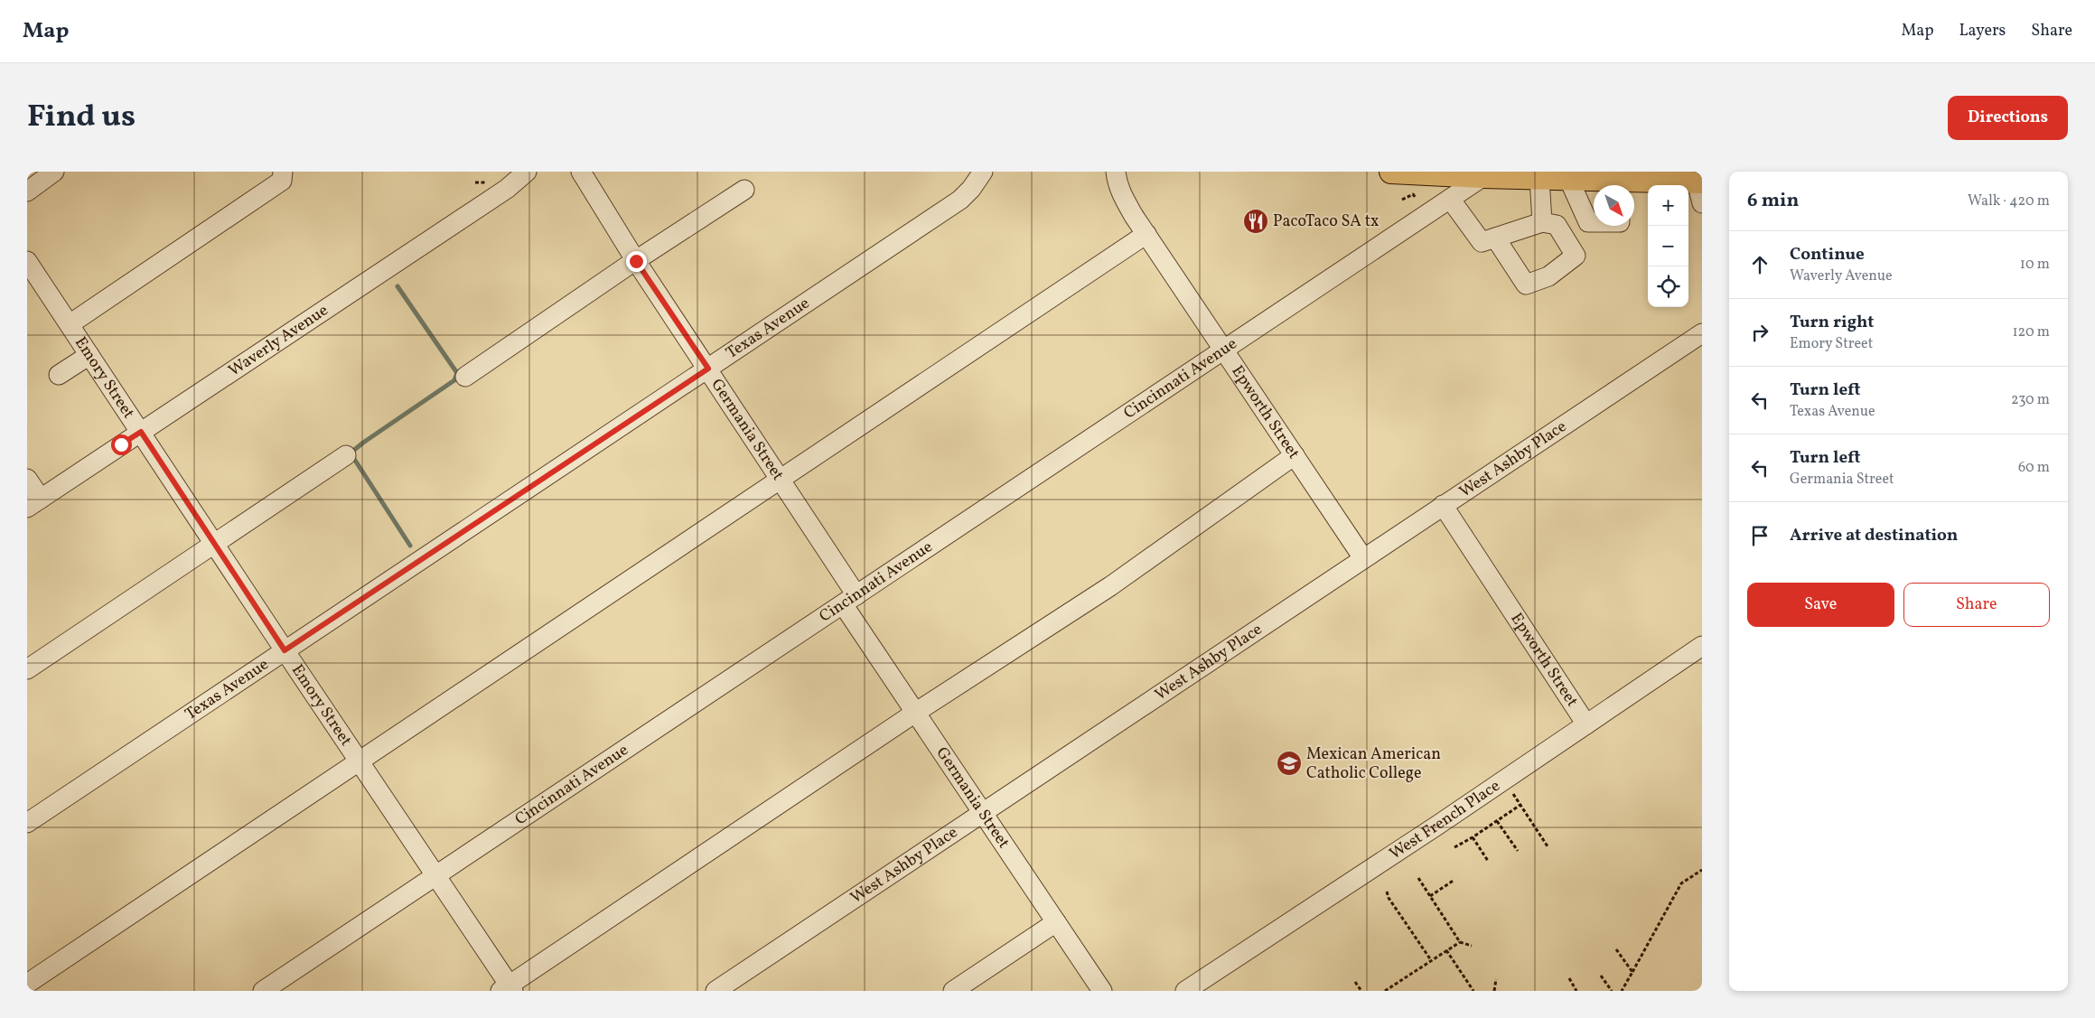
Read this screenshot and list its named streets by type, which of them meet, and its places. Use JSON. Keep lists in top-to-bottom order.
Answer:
{
  "streets": {
    "street": [
      "Texas Avenue",
      "Waverly Avenue",
      "Emory Street",
      "Cincinnati Avenue",
      "Epworth Street",
      "Germania Street",
      "West Ashby Place",
      "West French Place"
    ]
  },
  "crossings": [
    ["Texas Avenue", "Emory Street"],
    ["Texas Avenue", "Germania Street"],
    ["Waverly Avenue", "Emory Street"],
    ["Emory Street", "Cincinnati Avenue"],
    ["Cincinnati Avenue", "Epworth Street"],
    ["Cincinnati Avenue", "Germania Street"],
    ["Epworth Street", "West Ashby Place"],
    ["Epworth Street", "West French Place"],
    ["Germania Street", "West Ashby Place"]
  ],
  "places": {
    "restaurant": ["PacoTaco SA tx"],
    "school or university": ["Mexican American Catholic College"]
  },
  "north": "bottom right",
  "page": {
    "header": "Map",
    "nav": ["Map", "Layers", "Share"],
    "title": "Find us",
    "buttons": [
      "Directions",
      ["Save", "Share"]
    ],
    "heading": ["6 min", "Walk · 420 m"],
    "map_buttons": ["+", "−"],
    "list": [
      ["Continue", "Waverly Avenue", "10 m"],
      ["Turn right", "Emory Street", "120 m"],
      ["Turn left", "Texas Avenue", "230 m"],
      ["Turn left", "Germania Street", "60 m"],
      "Arrive at destination"
    ]
  }
}
